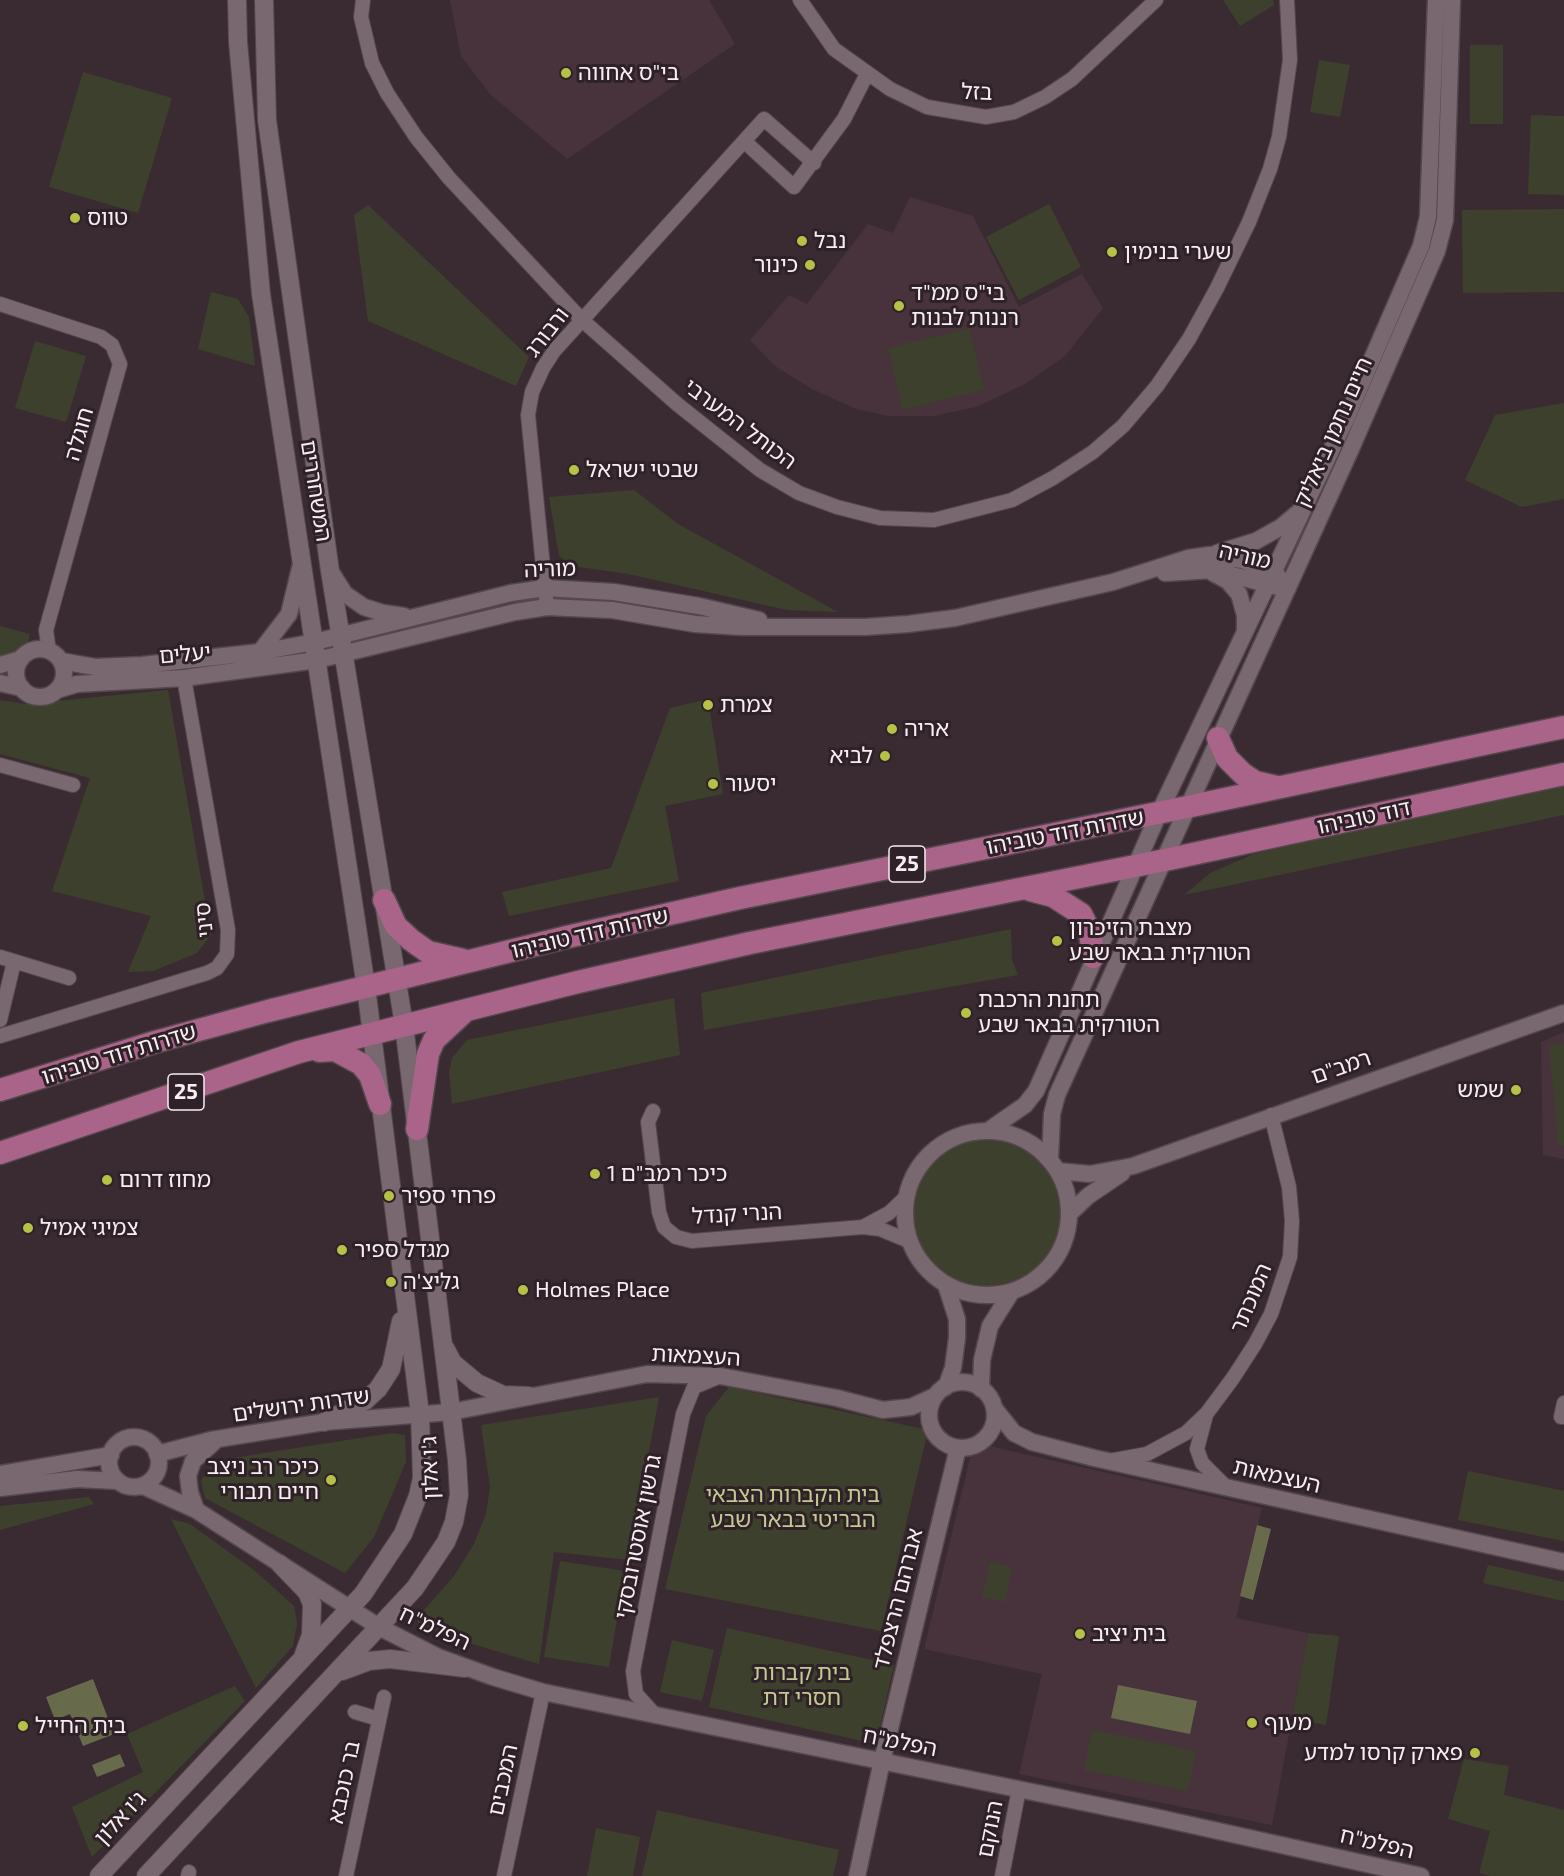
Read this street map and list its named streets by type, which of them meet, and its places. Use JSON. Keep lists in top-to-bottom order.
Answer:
{
  "streets": {
    "highway": ["דוד טוביהו", "שדרות דוד טוביהו", "25"],
    "main road": ["המשחררים", "ג'ו אלון"],
    "street": [
      "בזל",
      "ורבורג",
      "הכותל המערבי",
      "חיים נחמן ביאליק",
      "חוגלה",
      "מוריה",
      "יעלים",
      "סיני",
      "רמב\"ם",
      "הנרי קנדל",
      "המוכתר",
      "העצמאות",
      "שדרות ירושלים",
      "גרשון אוסטרובסקי",
      "אברהם הרצפלד",
      "הפלמ\"ח",
      "המכבים",
      "בר כוכבא",
      "הנוקם"
    ]
  },
  "crossings": [
    ["ורבורג", "הכותל המערבי"],
    ["ורבורג", "מוריה"],
    ["חיים נחמן ביאליק", "מוריה"],
    ["חיים נחמן ביאליק", "דוד טוביהו"],
    ["חיים נחמן ביאליק", "שדרות דוד טוביהו"],
    ["חיים נחמן ביאליק", "רמב\"ם"],
    ["חיים נחמן ביאליק", "הנרי קנדל"],
    ["חוגלה", "יעלים"],
    ["המשחררים", "מוריה"],
    ["המשחררים", "יעלים"],
    ["המשחררים", "שדרות דוד טוביהו"],
    ["המשחררים", "ג'ו אלון"],
    ["מוריה", "יעלים"],
    ["יעלים", "סיני"],
    ["דוד טוביהו", "שדרות דוד טוביהו"],
    ["שדרות דוד טוביהו", "ג'ו אלון"],
    ["רמב\"ם", "הנרי קנדל"],
    ["רמב\"ם", "המוכתר"],
    ["המוכתר", "העצמאות"],
    ["העצמאות", "שדרות ירושלים"],
    ["העצמאות", "ג'ו אלון"],
    ["העצמאות", "גרשון אוסטרובסקי"],
    ["העצמאות", "אברהם הרצפלד"],
    ["שדרות ירושלים", "ג'ו אלון"],
    ["ג'ו אלון", "הפלמ\"ח"],
    ["גרשון אוסטרובסקי", "הפלמ\"ח"],
    ["אברהם הרצפלד", "הפלמ\"ח"],
    ["הפלמ\"ח", "המכבים"],
    ["הפלמ\"ח", "הנוקם"]
  ],
  "parks": ["בית הקברות הצבאי הבריטי בבאר שבע", "בית קברות חסרי דת"],
  "places": [
    "בי\"ס אחווה",
    "טווס",
    "נבל",
    "שערי בנימין",
    "כינור",
    "בי\"ס ממ\"ד רננות לבנות",
    "שבטי ישראל",
    "צמרת",
    "אריה",
    "לביא",
    "יסעור",
    "מצבת הזיכרון הטורקית בבאר שבע",
    "תחנת הרכבת הטורקית בבאר שבע",
    "שמש",
    "כיכר רמב\"ם 1",
    "מחוז דרום",
    "פרחי ספיר",
    "צמיגי אמיל",
    "מגדל ספיר",
    "גליצ'ה",
    "Holmes Place",
    "כיכר רב ניצב חיים תבורי",
    "בית יציב",
    "מעוף",
    "בית החייל",
    "פארק קרסו למדע"
  ]
}
